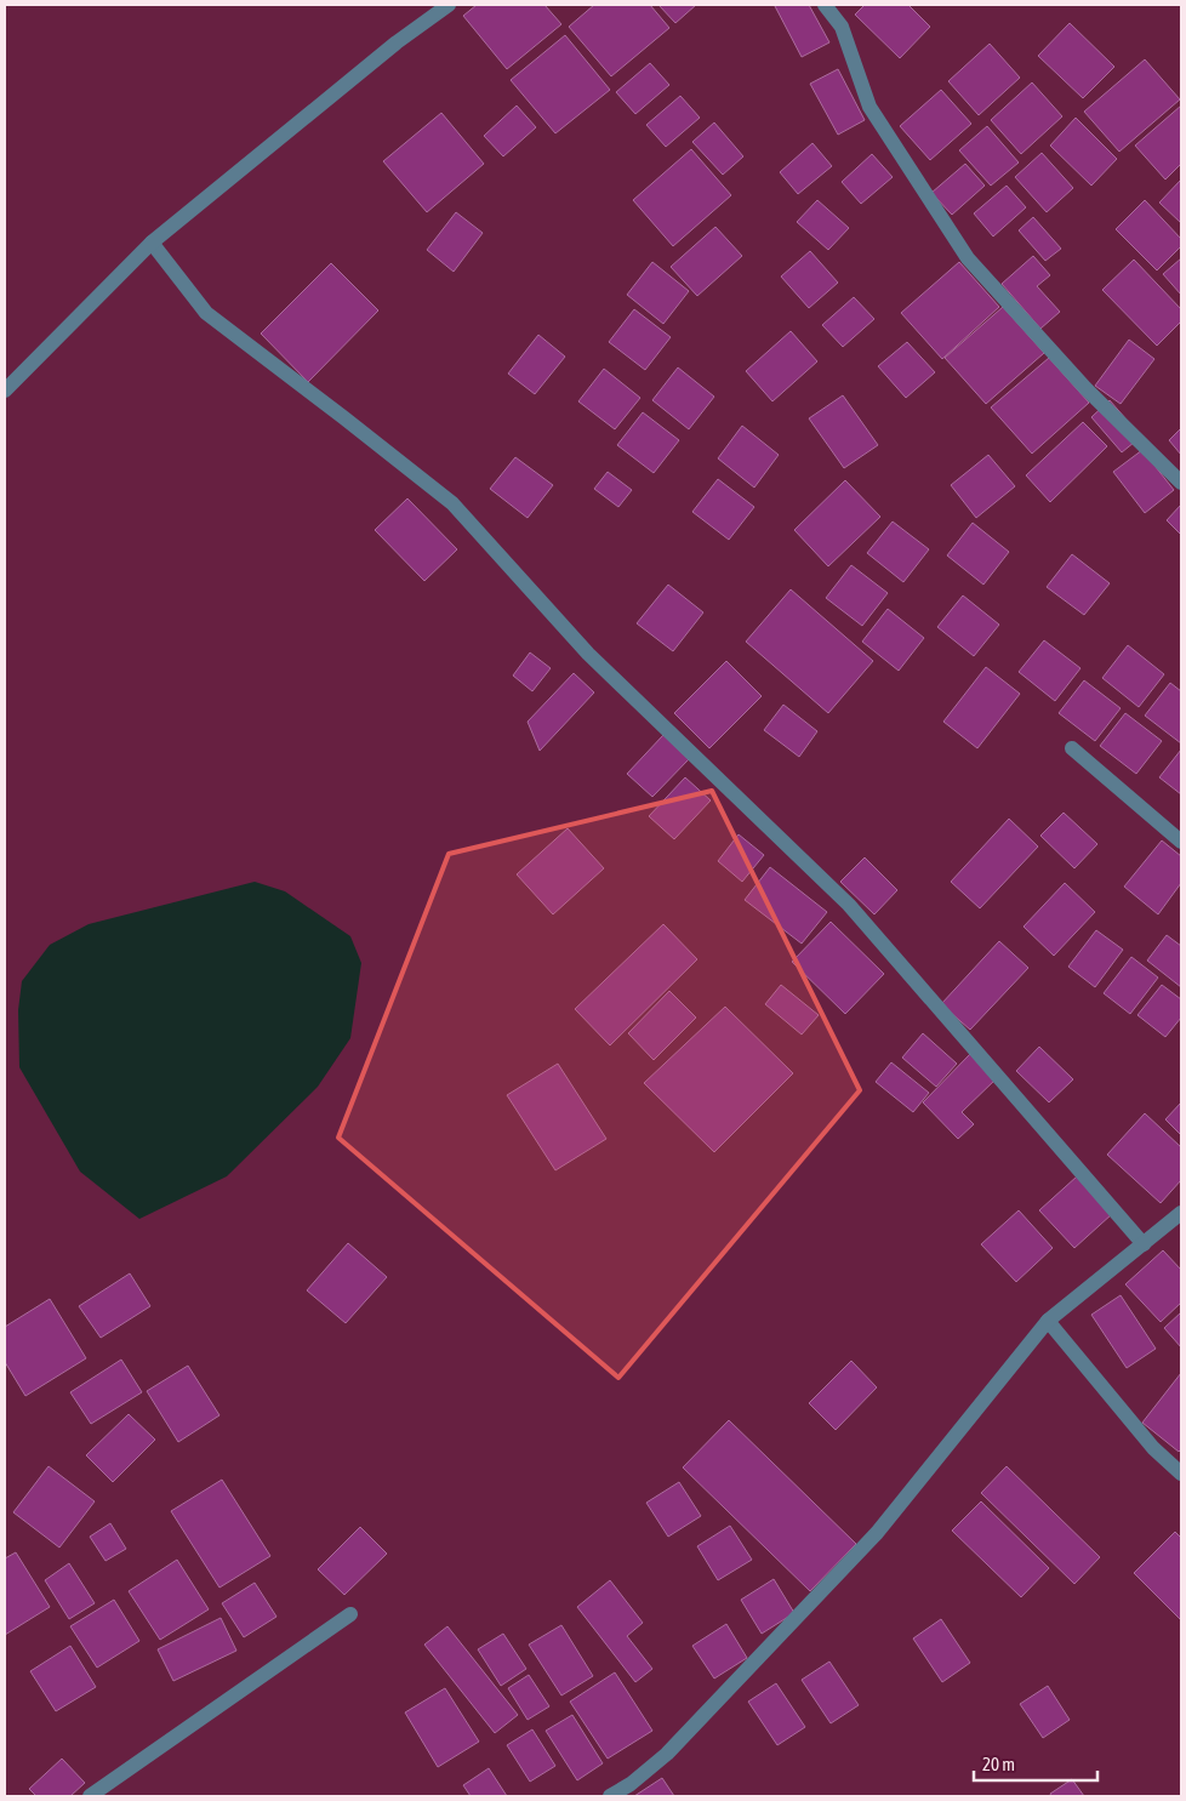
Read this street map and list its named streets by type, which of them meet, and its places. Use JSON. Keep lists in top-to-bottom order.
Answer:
{
  "scale_bar": "20 m"
}
